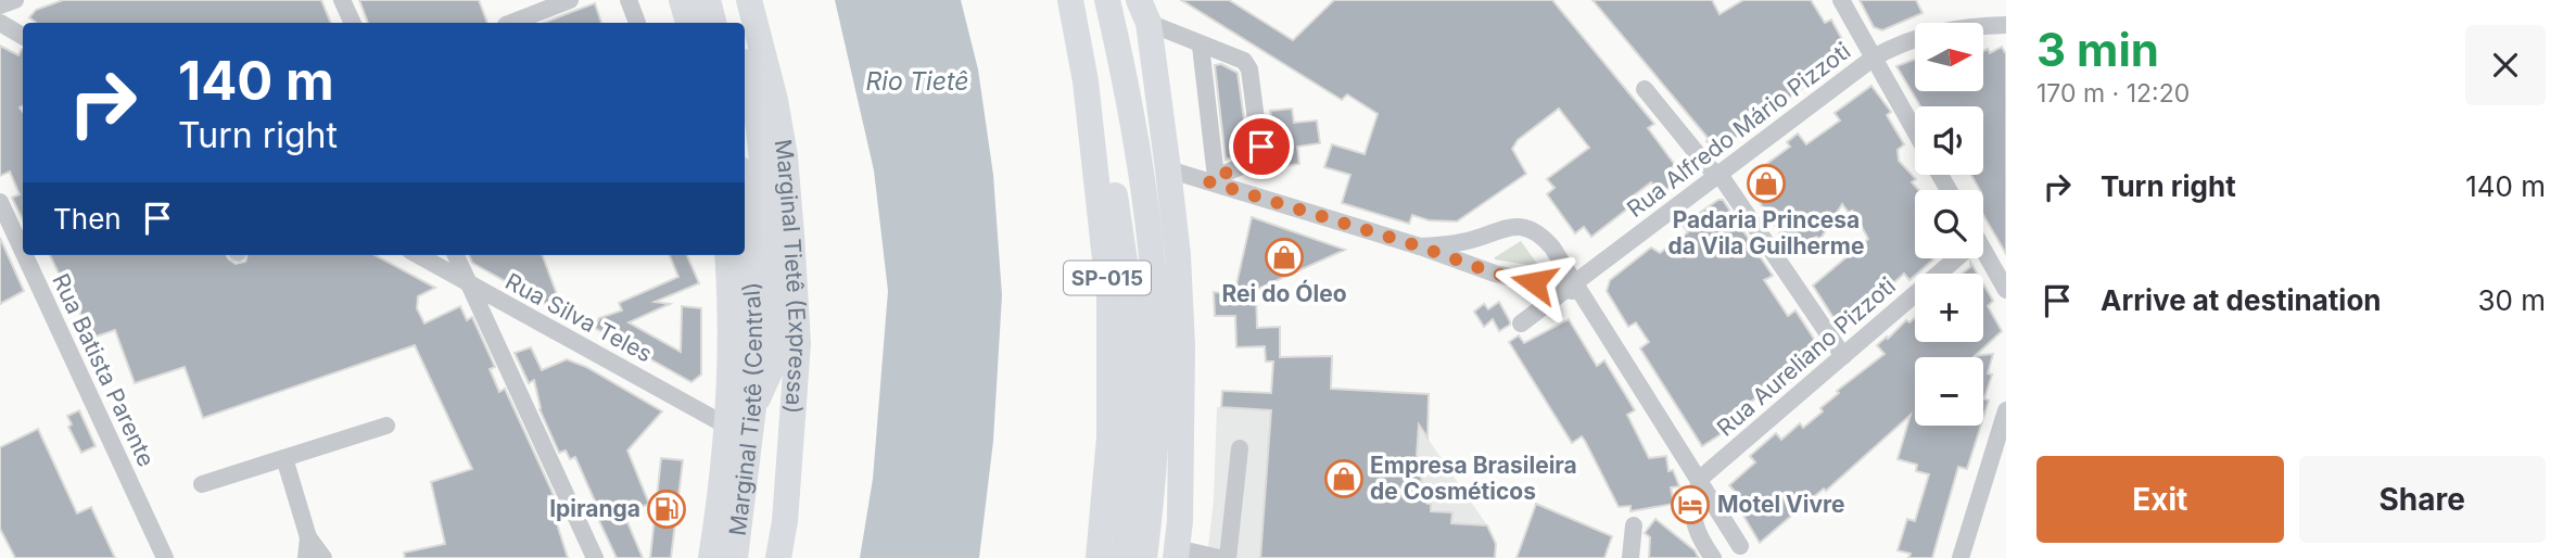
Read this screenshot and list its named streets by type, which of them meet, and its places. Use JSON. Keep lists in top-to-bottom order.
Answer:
{
  "streets": {
    "highway": ["Marginal Tietê (Expressa)", "SP-015", "Marginal Tietê (Central)"],
    "street": [
      "Rua Alfredo Mário Pizzoti",
      "Rua Silva Teles",
      "Rua Aureliano Pizzoti",
      "Rua Batista Parente"
    ]
  },
  "water": ["Rio Tietê"],
  "places": {
    "shop": ["Padaria Princesa da Vila Guilherme", "Rei do Óleo", "Empresa Brasileira de Cosméticos"],
    "hotel": ["Motel Vivre"],
    "fuel station": ["Ipiranga"]
  },
  "north": "right",
  "page": {
    "heading": ["3 min", "170 m · 12:20"],
    "map_buttons": ["+", "−"],
    "turn": ["140 m", "Turn right"],
    "list": [
      {
        "name": "Turn right",
        "value": "140 m"
      },
      {
        "name": "Arrive at destination",
        "value": "30 m"
      }
    ],
    "then": "Then",
    "buttons": ["Exit", "Share"]
  }
}
